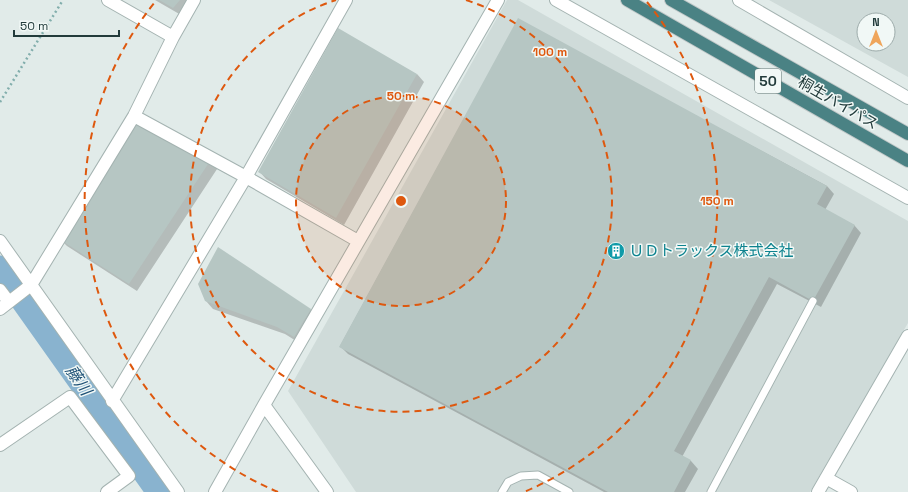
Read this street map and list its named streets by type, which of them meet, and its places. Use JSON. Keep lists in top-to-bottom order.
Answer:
{
  "streets": {
    "highway": ["50", "桐生バイパス"]
  },
  "water": ["藤川"],
  "places": {
    "building": ["ＵＤトラックス株式会社"]
  },
  "scale_bar": "50 m",
  "north": "top",
  "rings": ["100 m", "50 m", "150 m"]
}
